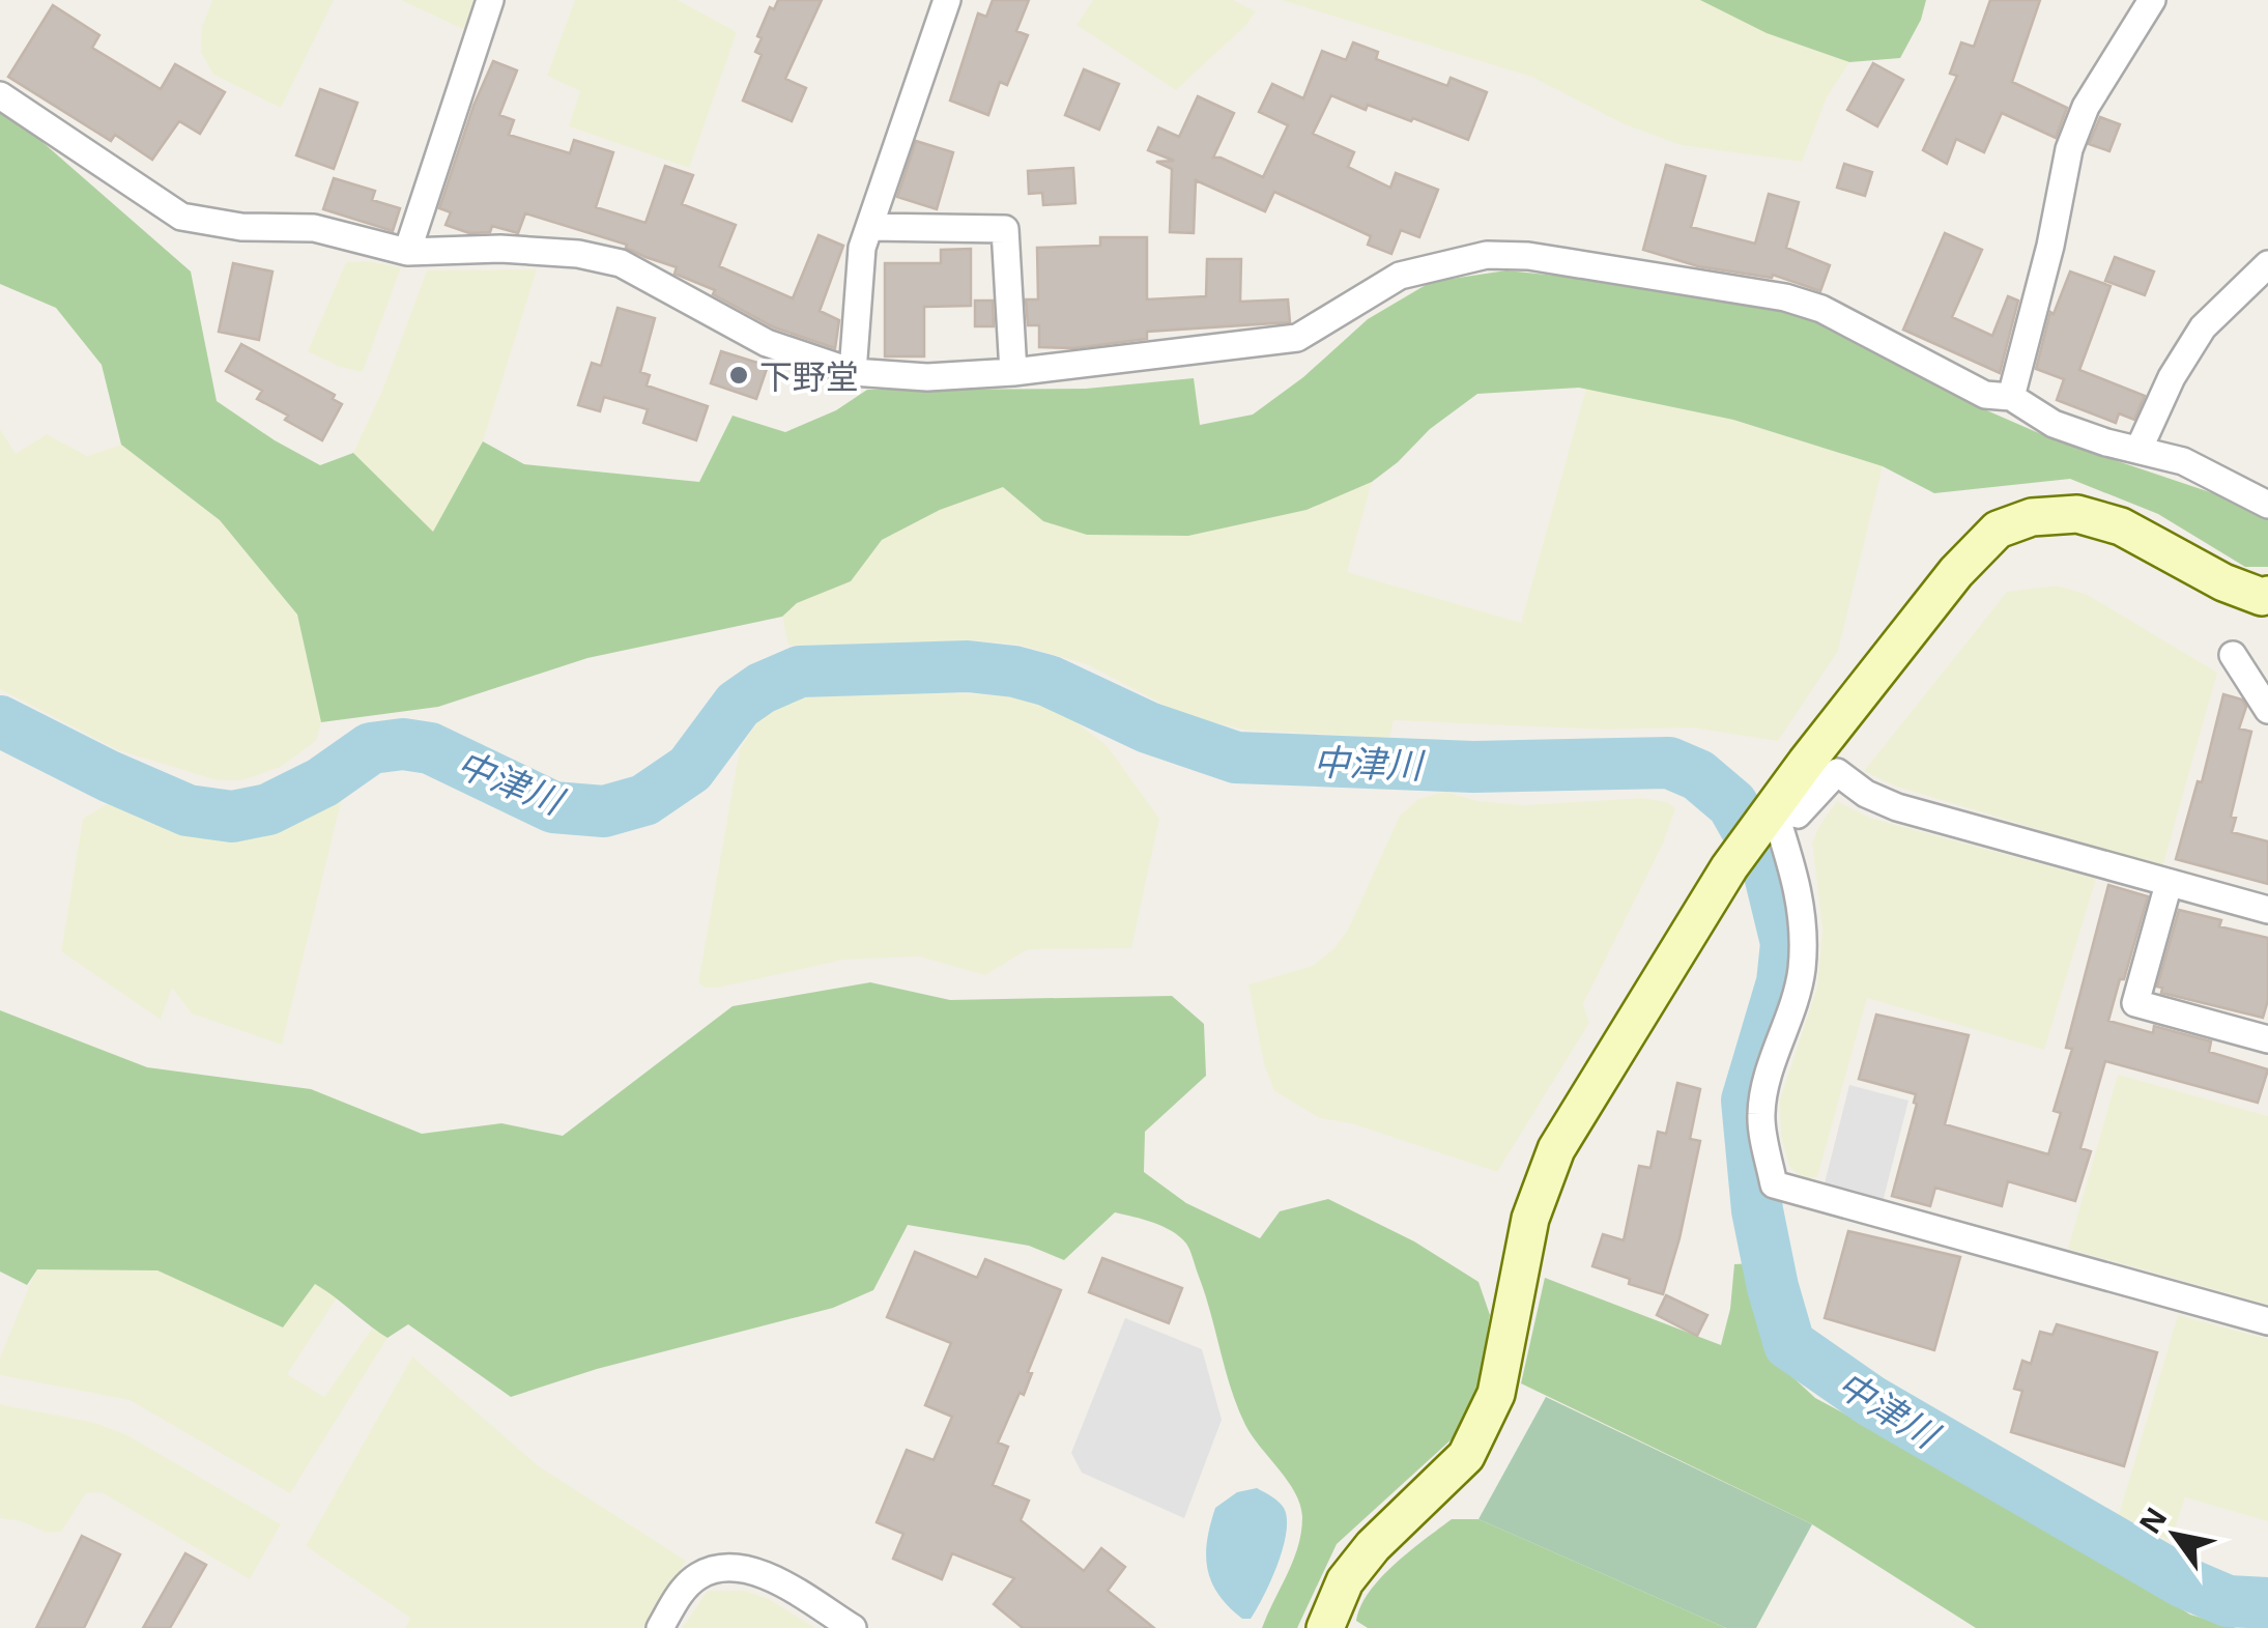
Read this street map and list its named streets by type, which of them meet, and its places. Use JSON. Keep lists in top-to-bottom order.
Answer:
{
  "water": ["中津川"],
  "places": ["下野堂"],
  "north": "top left"
}
